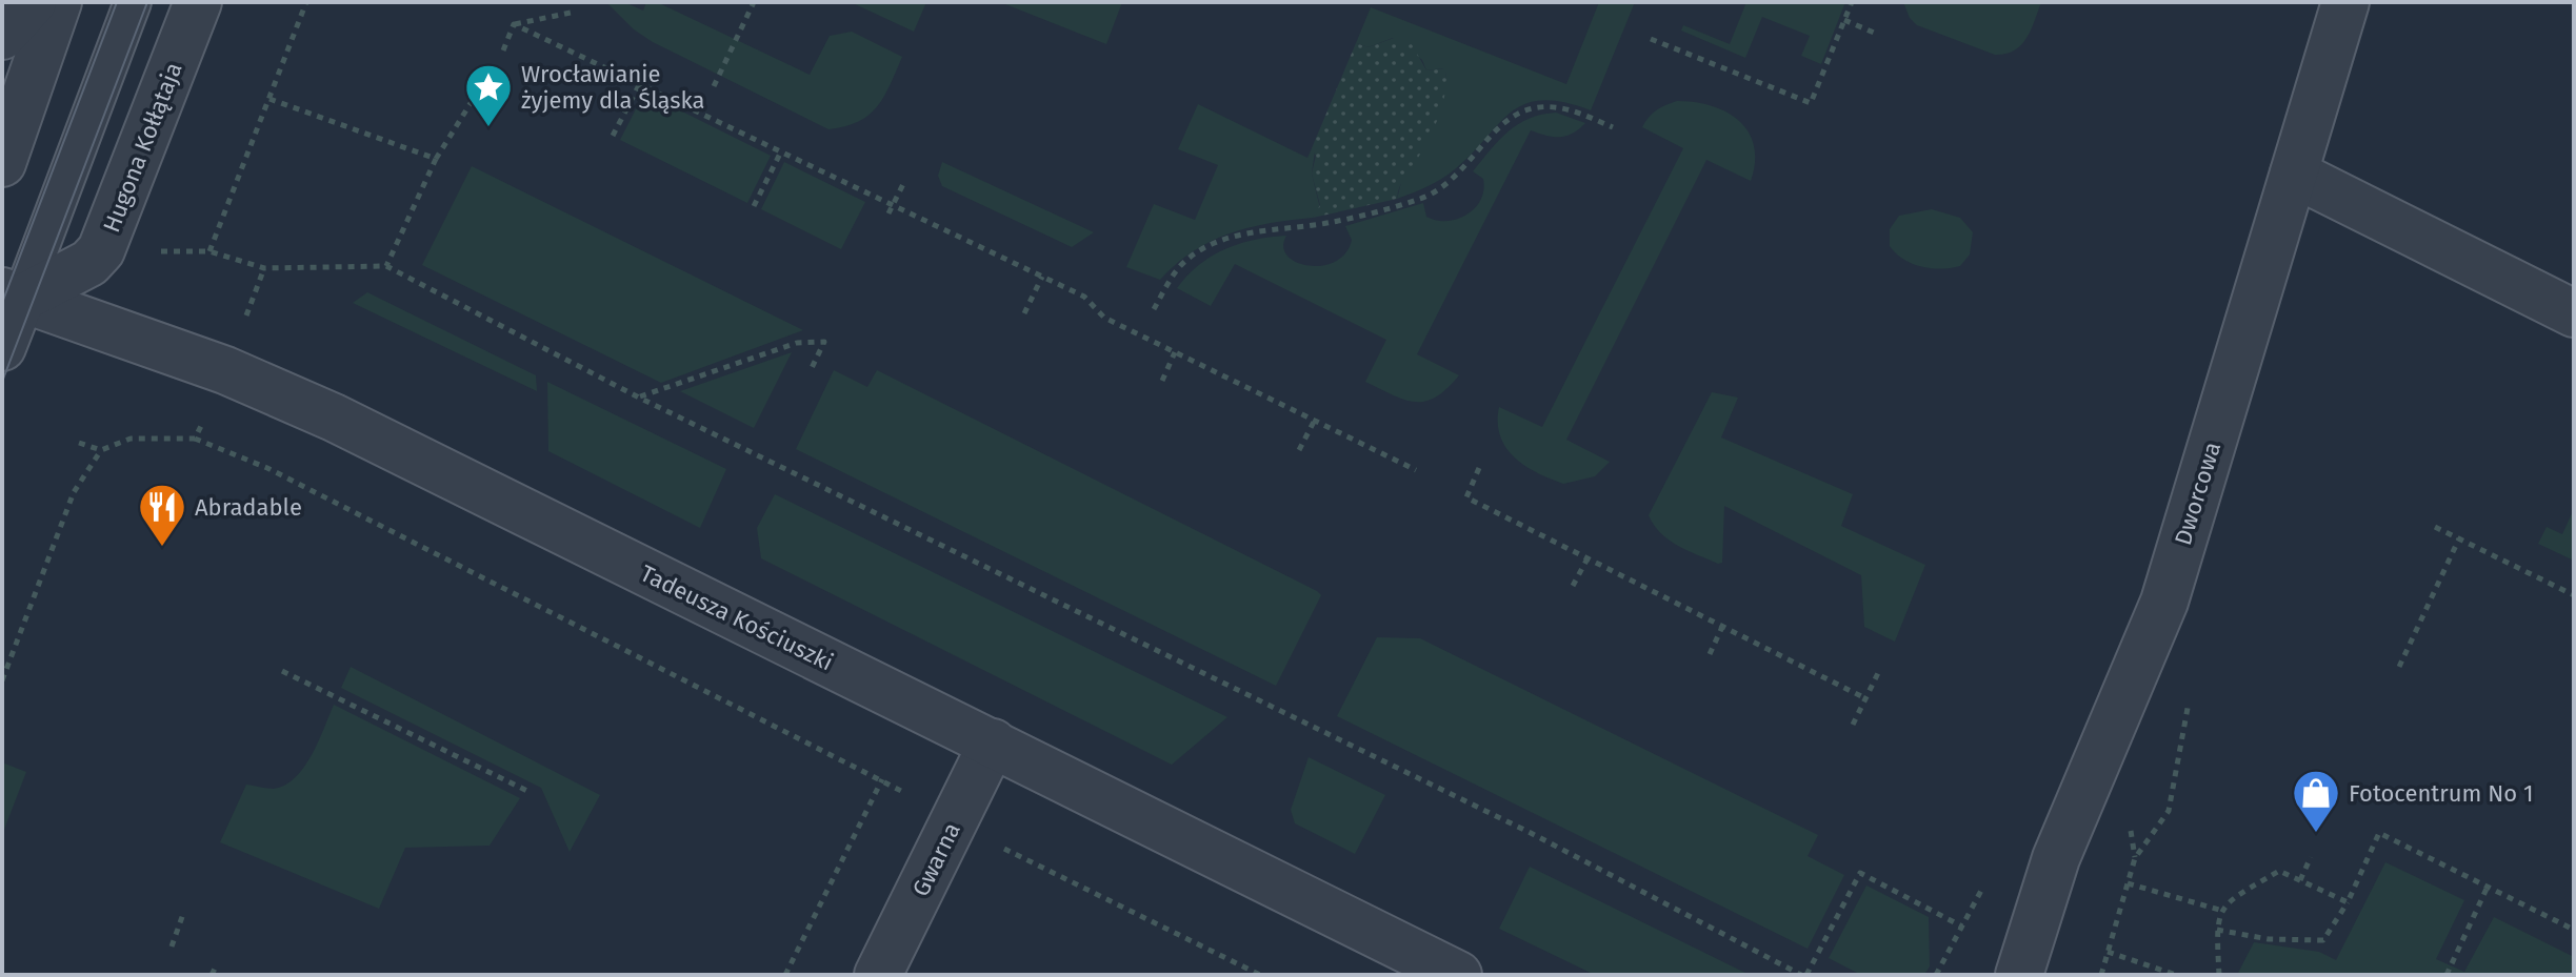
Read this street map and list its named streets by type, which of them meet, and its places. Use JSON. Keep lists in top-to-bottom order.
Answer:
{
  "streets": {
    "street": [
      "Hugona Kołłątaja",
      "Dworcowa",
      "Tadeusza Kościuszki",
      "Gwarna"
    ]
  },
  "crossings": [
    ["Hugona Kołłątaja", "Tadeusza Kościuszki"],
    ["Tadeusza Kościuszki", "Gwarna"]
  ],
  "places": {
    "place": ["Wrocławianie żyjemy dla Śląska"],
    "restaurant": ["Abradable"],
    "shop": ["Fotocentrum No 1"]
  }
}
